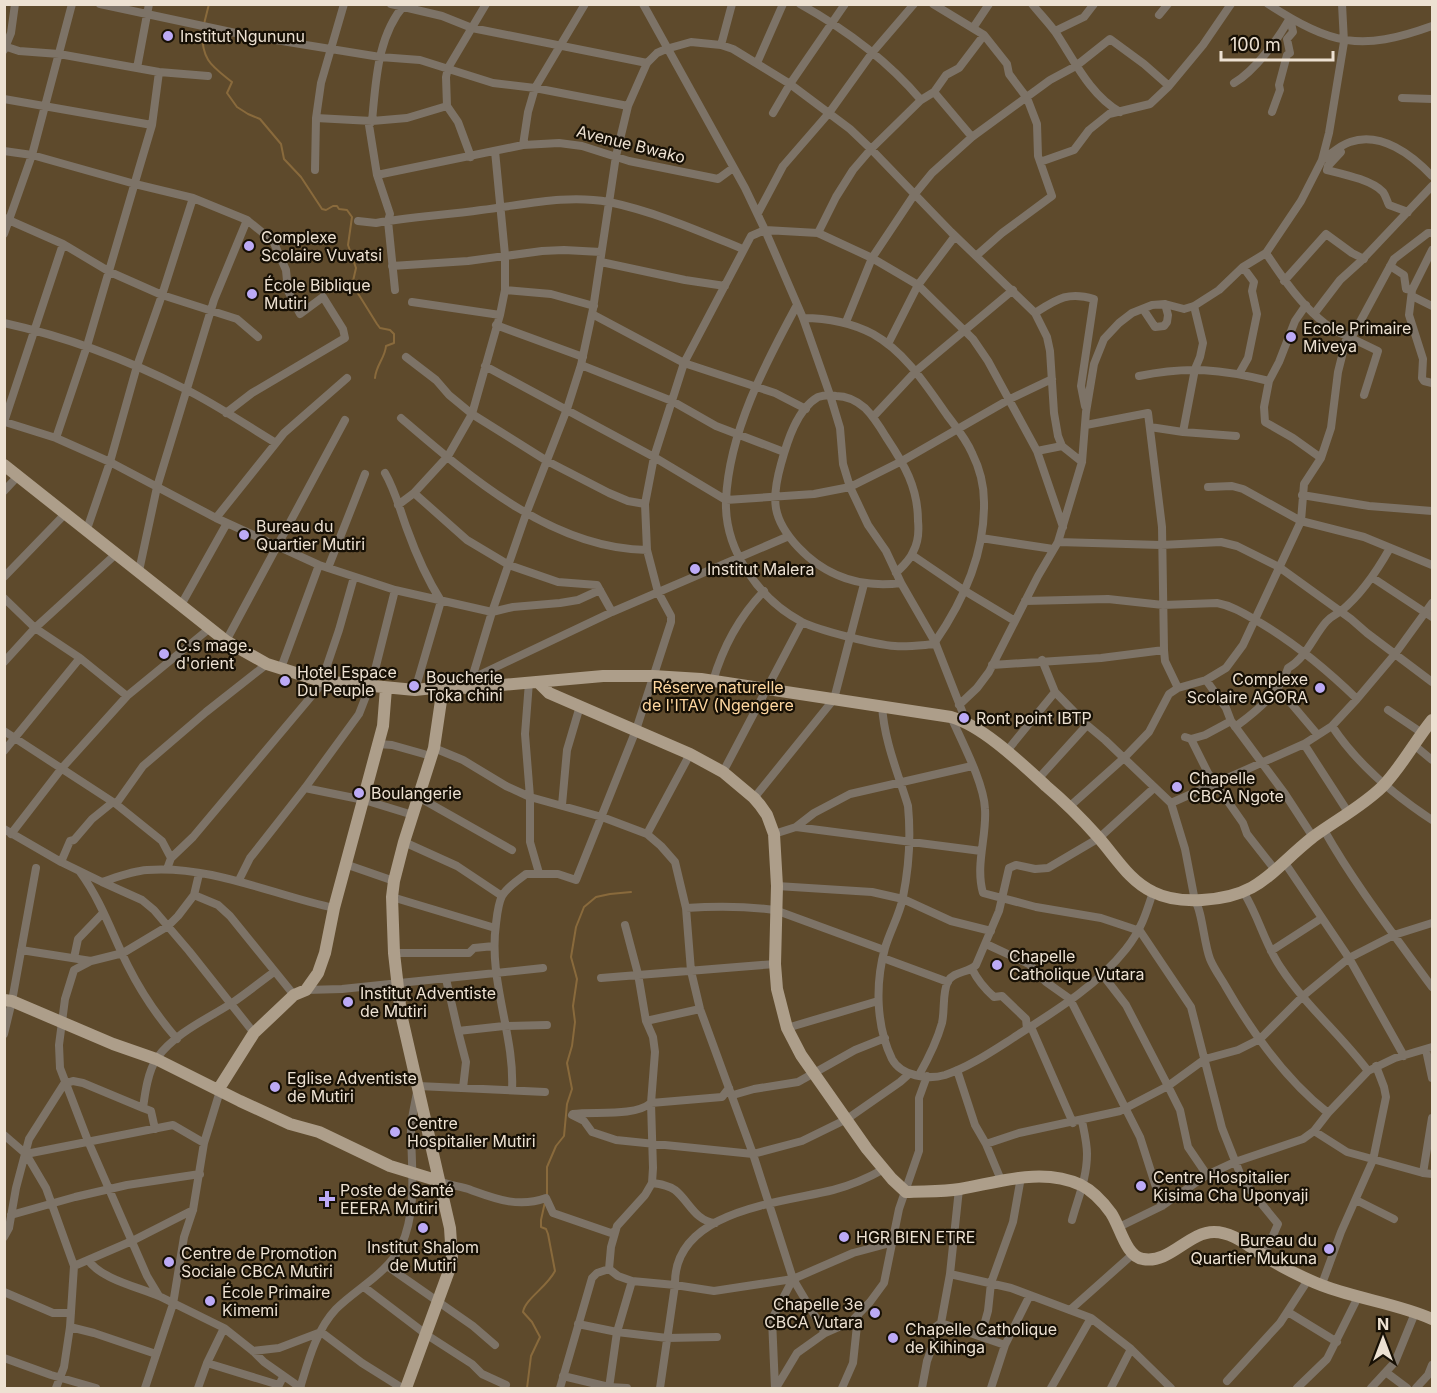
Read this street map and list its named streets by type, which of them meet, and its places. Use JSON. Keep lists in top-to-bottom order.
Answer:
{
  "streets": {
    "street": ["Avenue Bwako"]
  },
  "parks": ["Réserve naturelle de l'ITAV (Ngengere"],
  "places": {
    "other": [
      "Institut Ngununu",
      "Complexe Scolaire Vuvatsi",
      "École Biblique Mutiri",
      "Ecole Primaire Miveya",
      "Bureau du Quartier Mutiri",
      "Institut Malera",
      "C.s mage. d'orient",
      "Hotel Espace Du Peuple",
      "Boucherie Toka chini",
      "Complexe Scolaire AGORA",
      "Ront point IBTP",
      "Chapelle CBCA Ngote",
      "Boulangerie",
      "Chapelle Catholique Vutara",
      "Institut Adventiste de Mutiri",
      "Eglise Adventiste de Mutiri",
      "Centre Hospitalier Mutiri",
      "Centre Hospitalier Kisima Cha Uponyaji",
      "Institut Shalom de Mutiri",
      "HGR BIEN ETRE",
      "Bureau du Quartier Mukuna",
      "Centre de Promotion Sociale CBCA Mutiri",
      "École Primaire Kimemi",
      "Chapelle 3e CBCA Vutara",
      "Chapelle Catholique de Kihinga"
    ],
    "health": ["Poste de Santé EEERA Mutiri"]
  },
  "scale_bar": "100 m",
  "north": "top"
}
